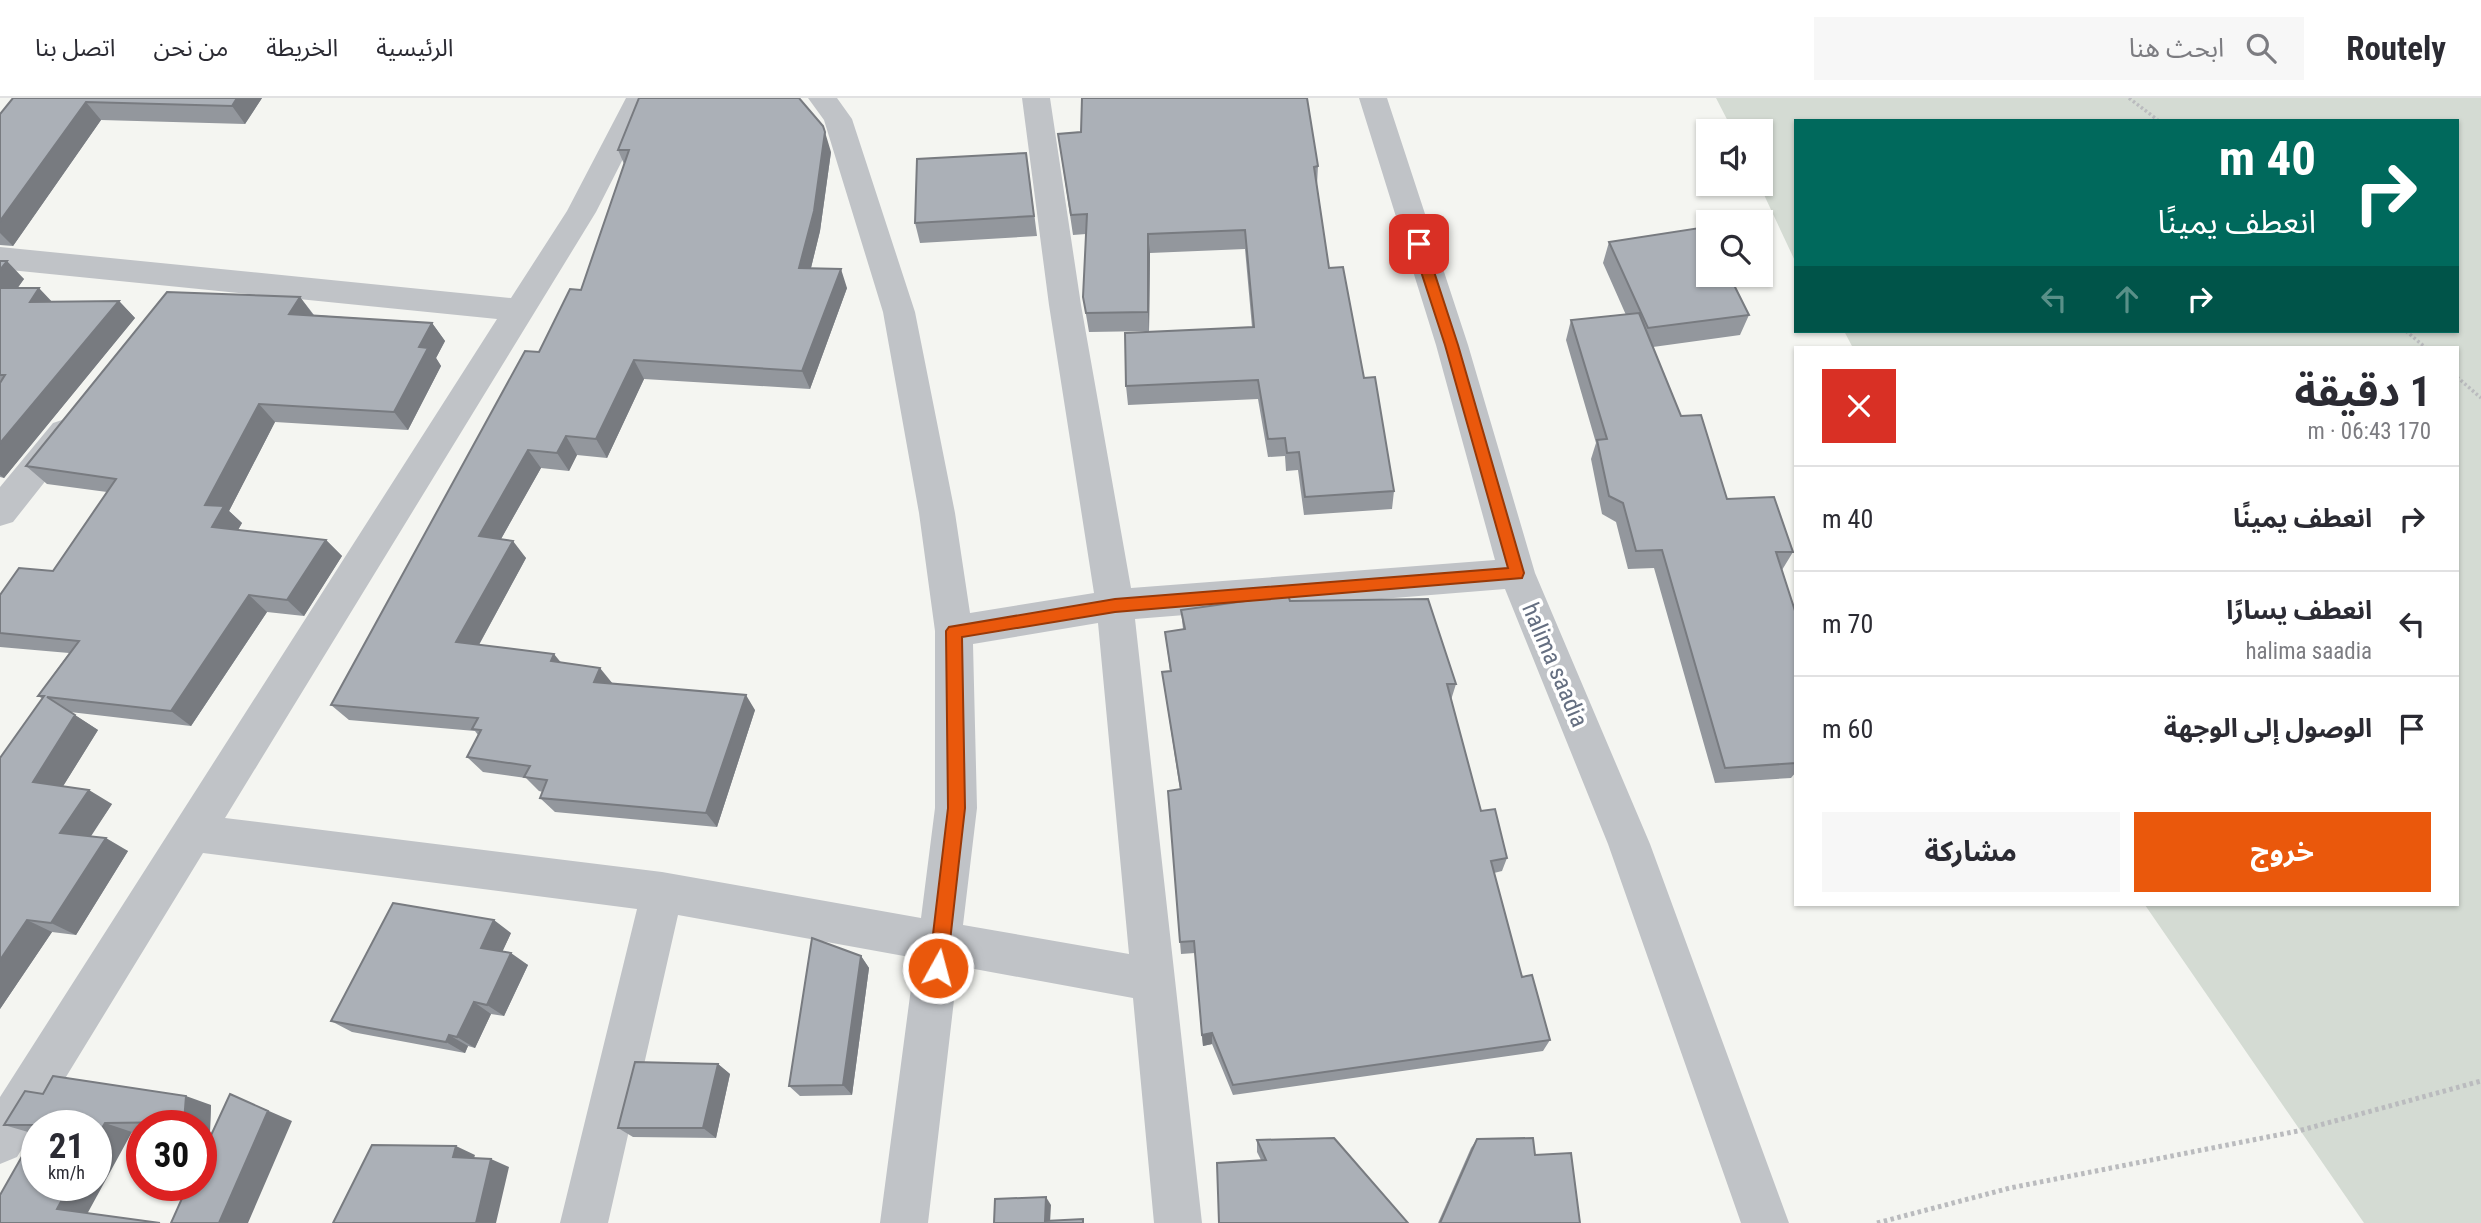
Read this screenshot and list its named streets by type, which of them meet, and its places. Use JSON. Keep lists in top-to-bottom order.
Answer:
{
  "streets": {
    "street": ["halima saadia"]
  },
  "page": {
    "header": "Routely",
    "search": "ابحث هنا",
    "nav": [
      "الرئيسية",
      "الخريطة",
      "من نحن",
      "اتصل بنا"
    ],
    "turn": ["40 m", "انعطف يمينًا"],
    "heading": ["1 دقيقة", "170 m · 06:43"],
    "list": [
      {
        "name": "انعطف يمينًا",
        "value": "40 m"
      },
      {
        "name": "انعطف يسارًا",
        "note": "halima saadia",
        "value": "70 m"
      },
      {
        "name": "الوصول إلى الوجهة",
        "value": "60 m"
      }
    ],
    "buttons": ["خروج", "مشاركة"],
    "speed": "21 km/h",
    "limit": "30"
  }
}
